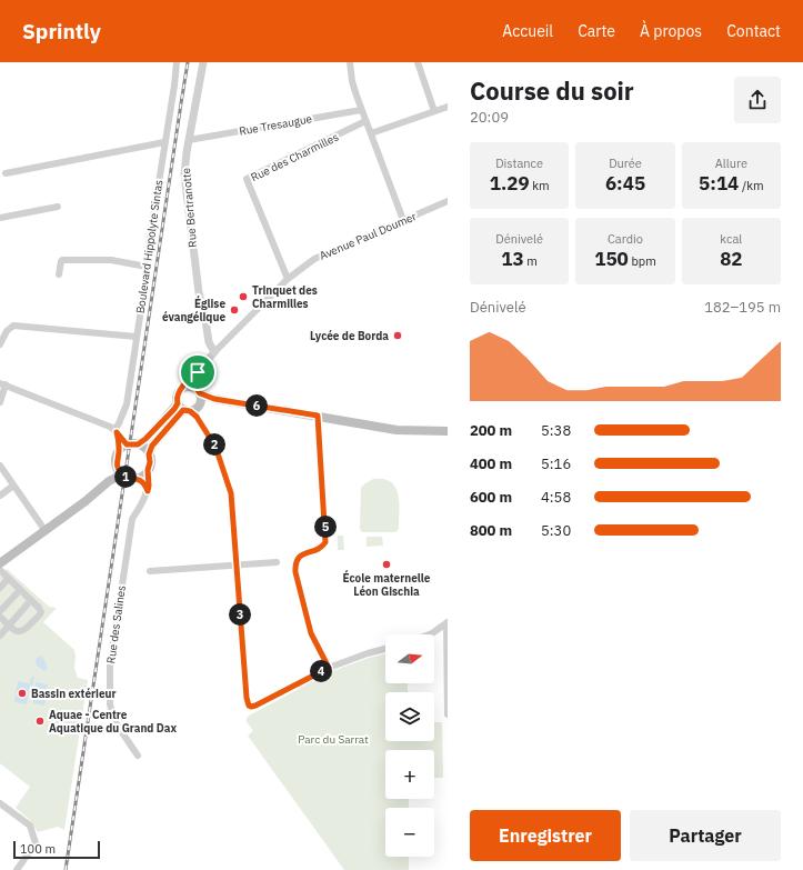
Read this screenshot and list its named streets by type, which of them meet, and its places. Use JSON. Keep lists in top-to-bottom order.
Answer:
{
  "streets": {
    "street": [
      "Rue Tresaugue",
      "Rue des Charmilles",
      "Rue Bertranotte",
      "Avenue Paul Doumer",
      "Boulevard Hippolyte Sintas",
      "Rue des Salines"
    ]
  },
  "crossings": [
    ["Rue Tresaugue", "Rue Bertranotte"],
    ["Rue des Charmilles", "Avenue Paul Doumer"],
    ["Rue Bertranotte", "Avenue Paul Doumer"]
  ],
  "parks": ["Parc du Sarrat"],
  "places": [
    "Trinquet des Charmilles",
    "Église évangélique",
    "Lycée de Borda",
    "École maternelle Léon Gischia",
    "Bassin extérieur",
    "Aquae - Centre Aquatique du Grand Dax"
  ],
  "scale_bar": "100 m",
  "north": "right",
  "page": {
    "header": "Sprintly",
    "nav": [
      "Accueil",
      "Carte",
      "À propos",
      "Contact"
    ],
    "heading": ["Course du soir", "20:09"],
    "stats": [
      ["Distance", "1.29 km"],
      ["Durée", "6:45"],
      ["Allure", "5:14 /km"],
      ["Dénivelé", "13 m"],
      ["Cardio", "150 bpm"],
      ["kcal", "82"]
    ],
    "chart": ["Dénivelé", "182–195 m"],
    "pins": [
      "6",
      "2",
      "1",
      "5",
      "3",
      "4"
    ],
    "list": [
      {
        "name": "200 m",
        "note": "5:38"
      },
      {
        "name": "400 m",
        "note": "5:16"
      },
      {
        "name": "600 m",
        "note": "4:58"
      },
      {
        "name": "800 m",
        "note": "5:30"
      }
    ],
    "map_buttons": ["+", "−"],
    "buttons": ["Enregistrer", "Partager"],
    "scale": "100 m"
  }
}
